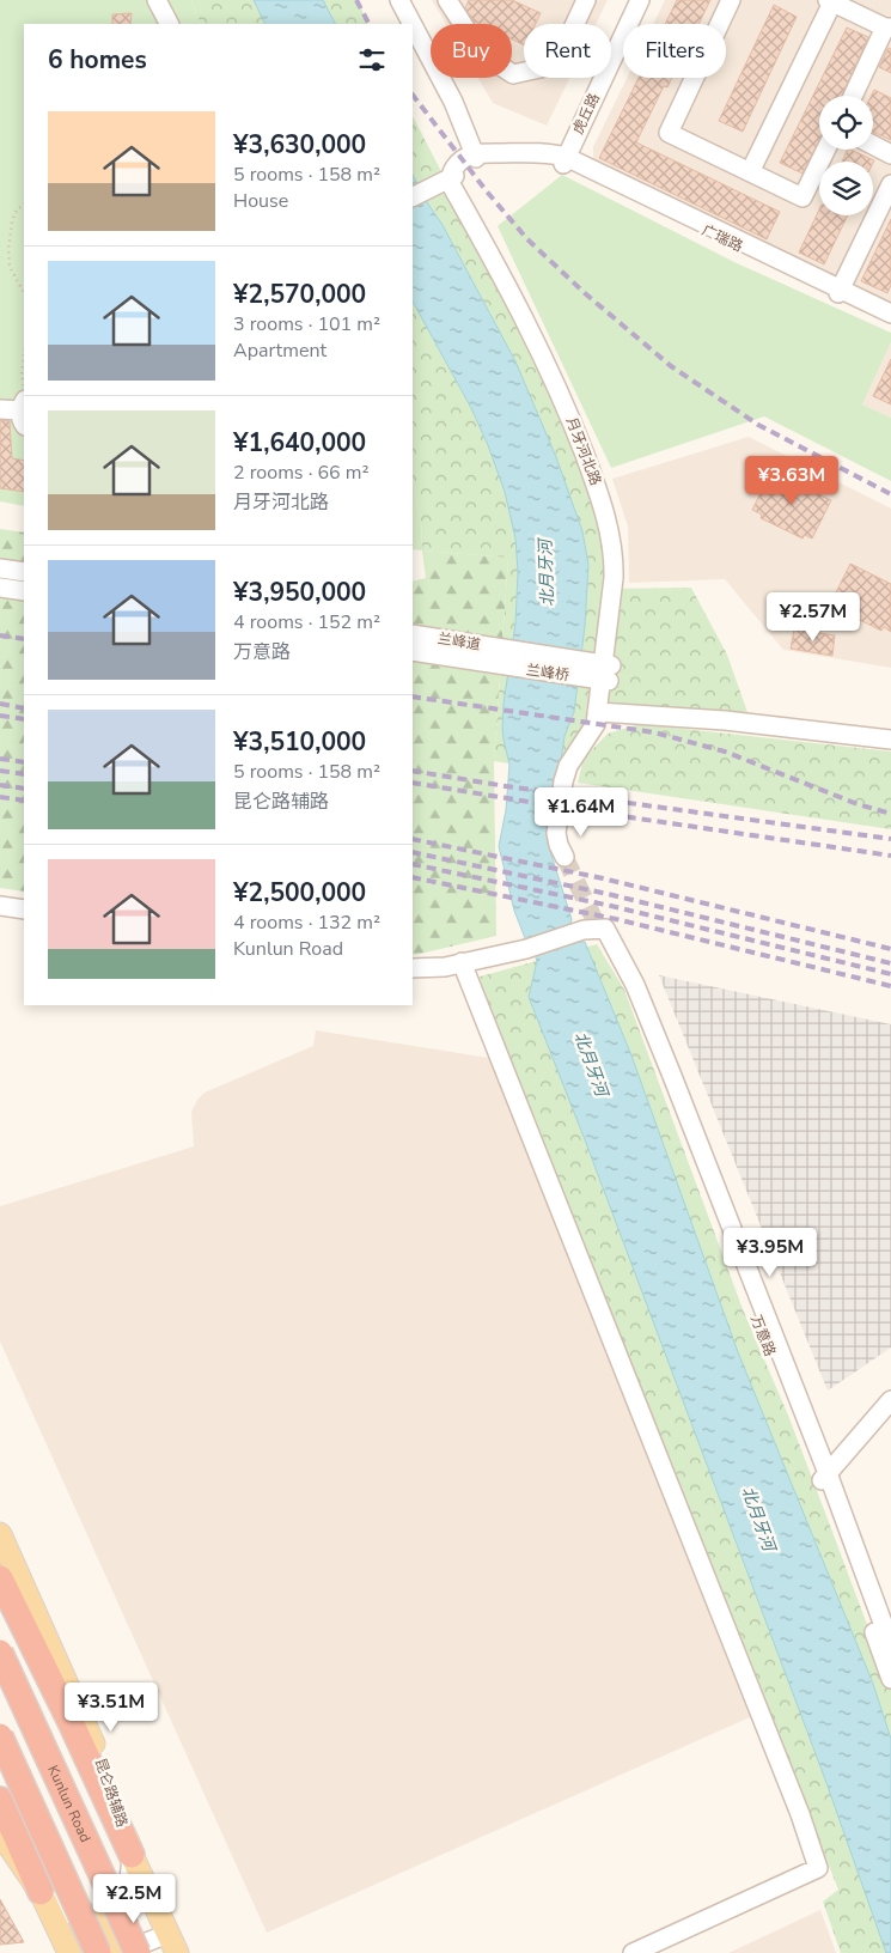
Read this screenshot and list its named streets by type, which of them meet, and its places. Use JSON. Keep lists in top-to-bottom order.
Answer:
{
  "streets": {
    "highway": ["Kunlun Road"],
    "main road": ["昆仑路辅路"],
    "street": [
      "虎丘路",
      "广瑞路",
      "月牙河北路",
      "兰峰道",
      "兰峰桥",
      "万意路"
    ]
  },
  "crossings": [
    ["虎丘路", "广瑞路"],
    ["月牙河北路", "兰峰桥"],
    ["兰峰道", "兰峰桥"]
  ],
  "water": ["北月牙河"],
  "page": {
    "chip": ["Buy", "Rent", "Filters"],
    "heading": "6 homes",
    "list": [
      {
        "name": "¥3,630,000",
        "note": "5 rooms · 158 m² · House"
      },
      {
        "name": "¥2,570,000",
        "note": "3 rooms · 101 m² · Apartment"
      },
      {
        "name": "¥1,640,000",
        "note": "2 rooms · 66 m² · 月牙河北路"
      },
      {
        "name": "¥3,950,000",
        "note": "4 rooms · 152 m² · 万意路"
      },
      {
        "name": "¥3,510,000",
        "note": "5 rooms · 158 m² · 昆仑路辅路"
      },
      {
        "name": "¥2,500,000",
        "note": "4 rooms · 132 m² · Kunlun Road"
      }
    ],
    "price": [
      "¥3.63M",
      "¥2.57M",
      "¥1.64M",
      "¥3.95M",
      "¥3.51M",
      "¥2.5M"
    ]
  }
}
